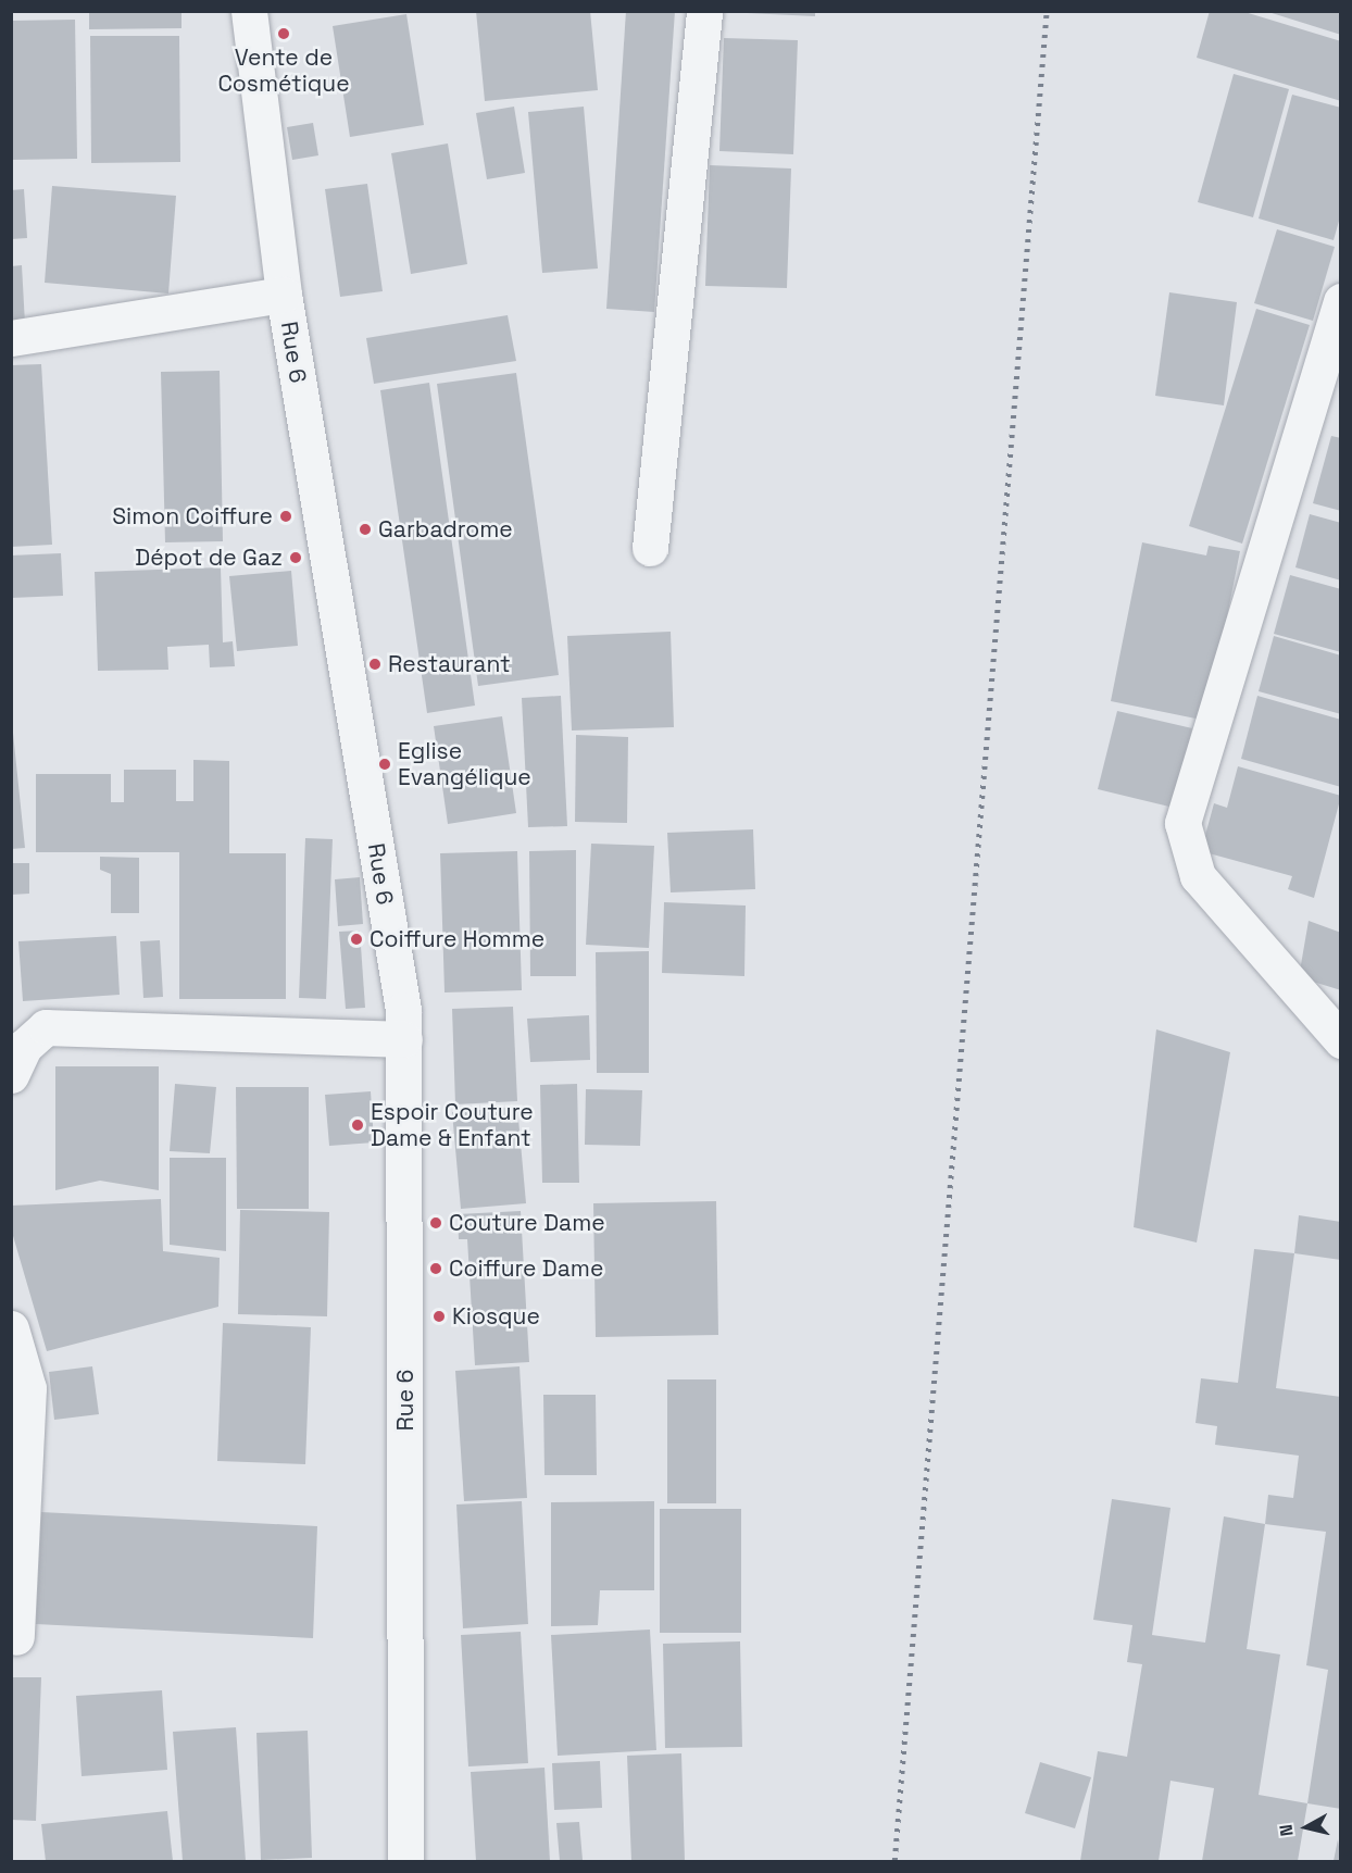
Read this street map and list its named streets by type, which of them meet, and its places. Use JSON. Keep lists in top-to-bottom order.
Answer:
{
  "streets": {
    "street": ["Rue 6"]
  },
  "places": [
    "Vente de Cosmétique",
    "Simon Coiffure",
    "Garbadrome",
    "Dépot de Gaz",
    "Restaurant",
    "Eglise Evangélique",
    "Coiffure Homme",
    "Espoir Couture Dame & Enfant",
    "Couture Dame",
    "Coiffure Dame",
    "Kiosque"
  ],
  "north": "left"
}
